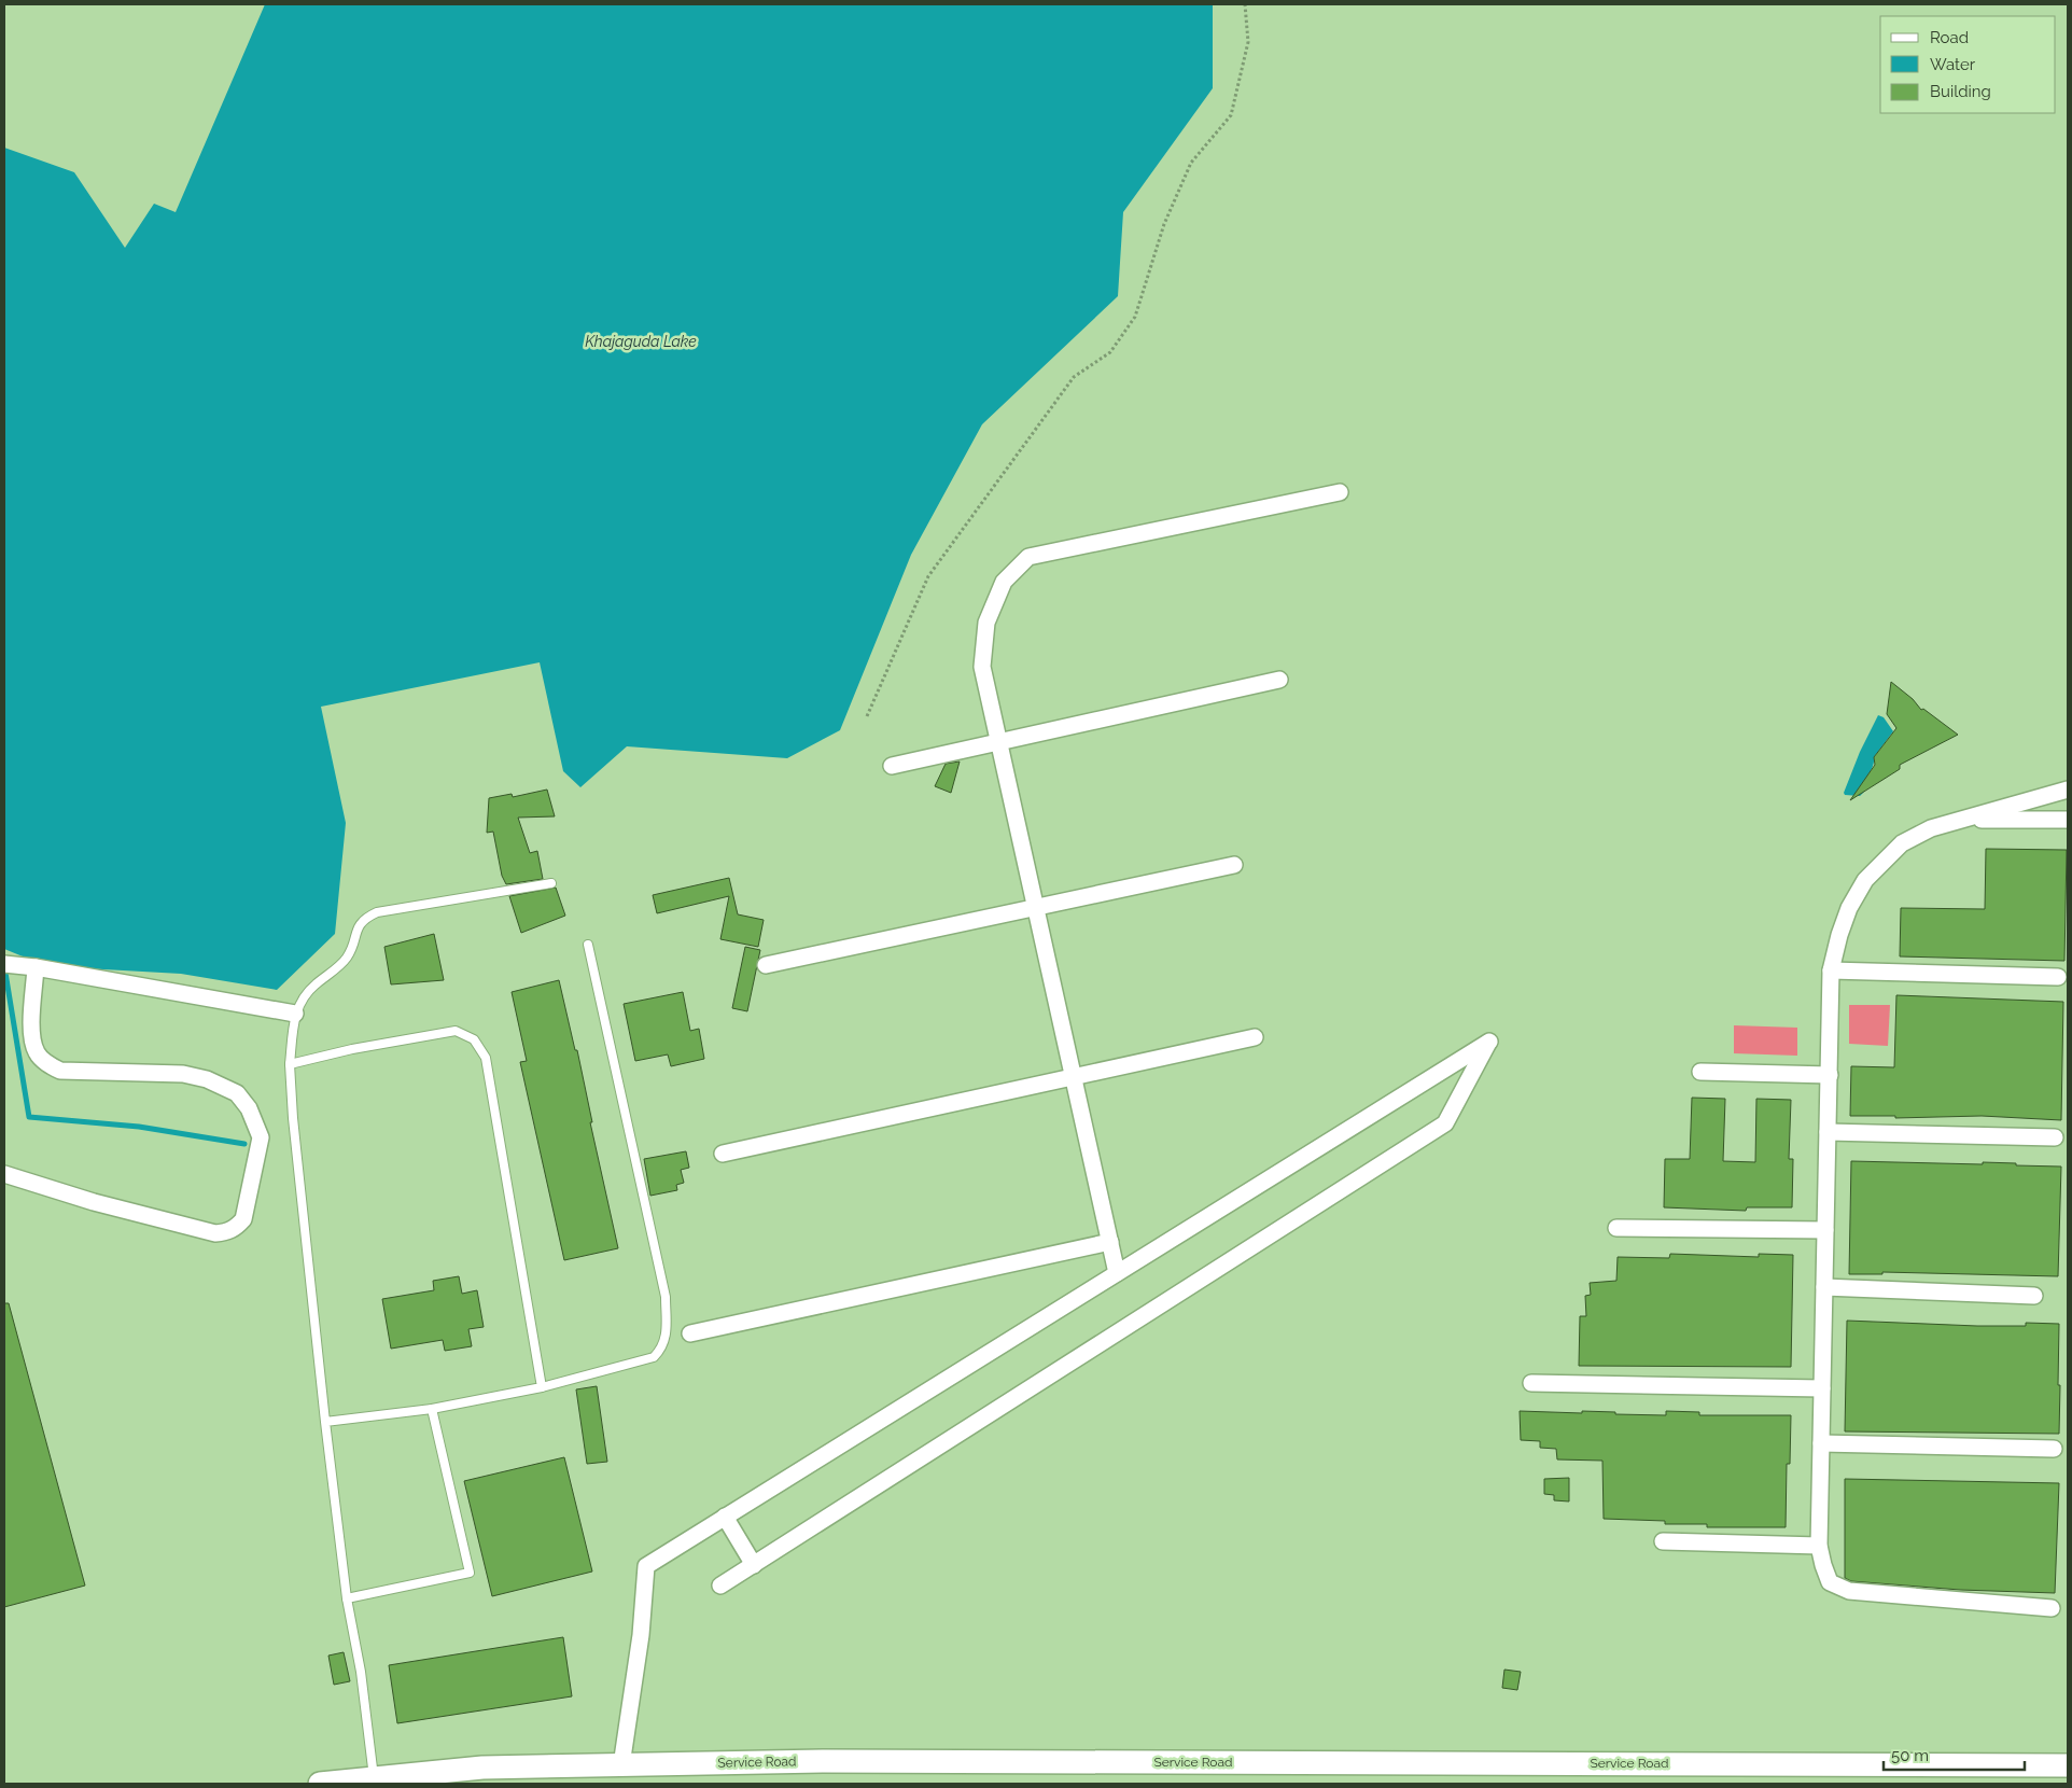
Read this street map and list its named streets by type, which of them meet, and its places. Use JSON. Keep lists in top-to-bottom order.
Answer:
{
  "streets": {
    "main road": ["Service Road"]
  },
  "water": ["Khajaguda Lake"],
  "legend": ["Road", "Water", "Building"],
  "scale_bar": "50 m"
}
